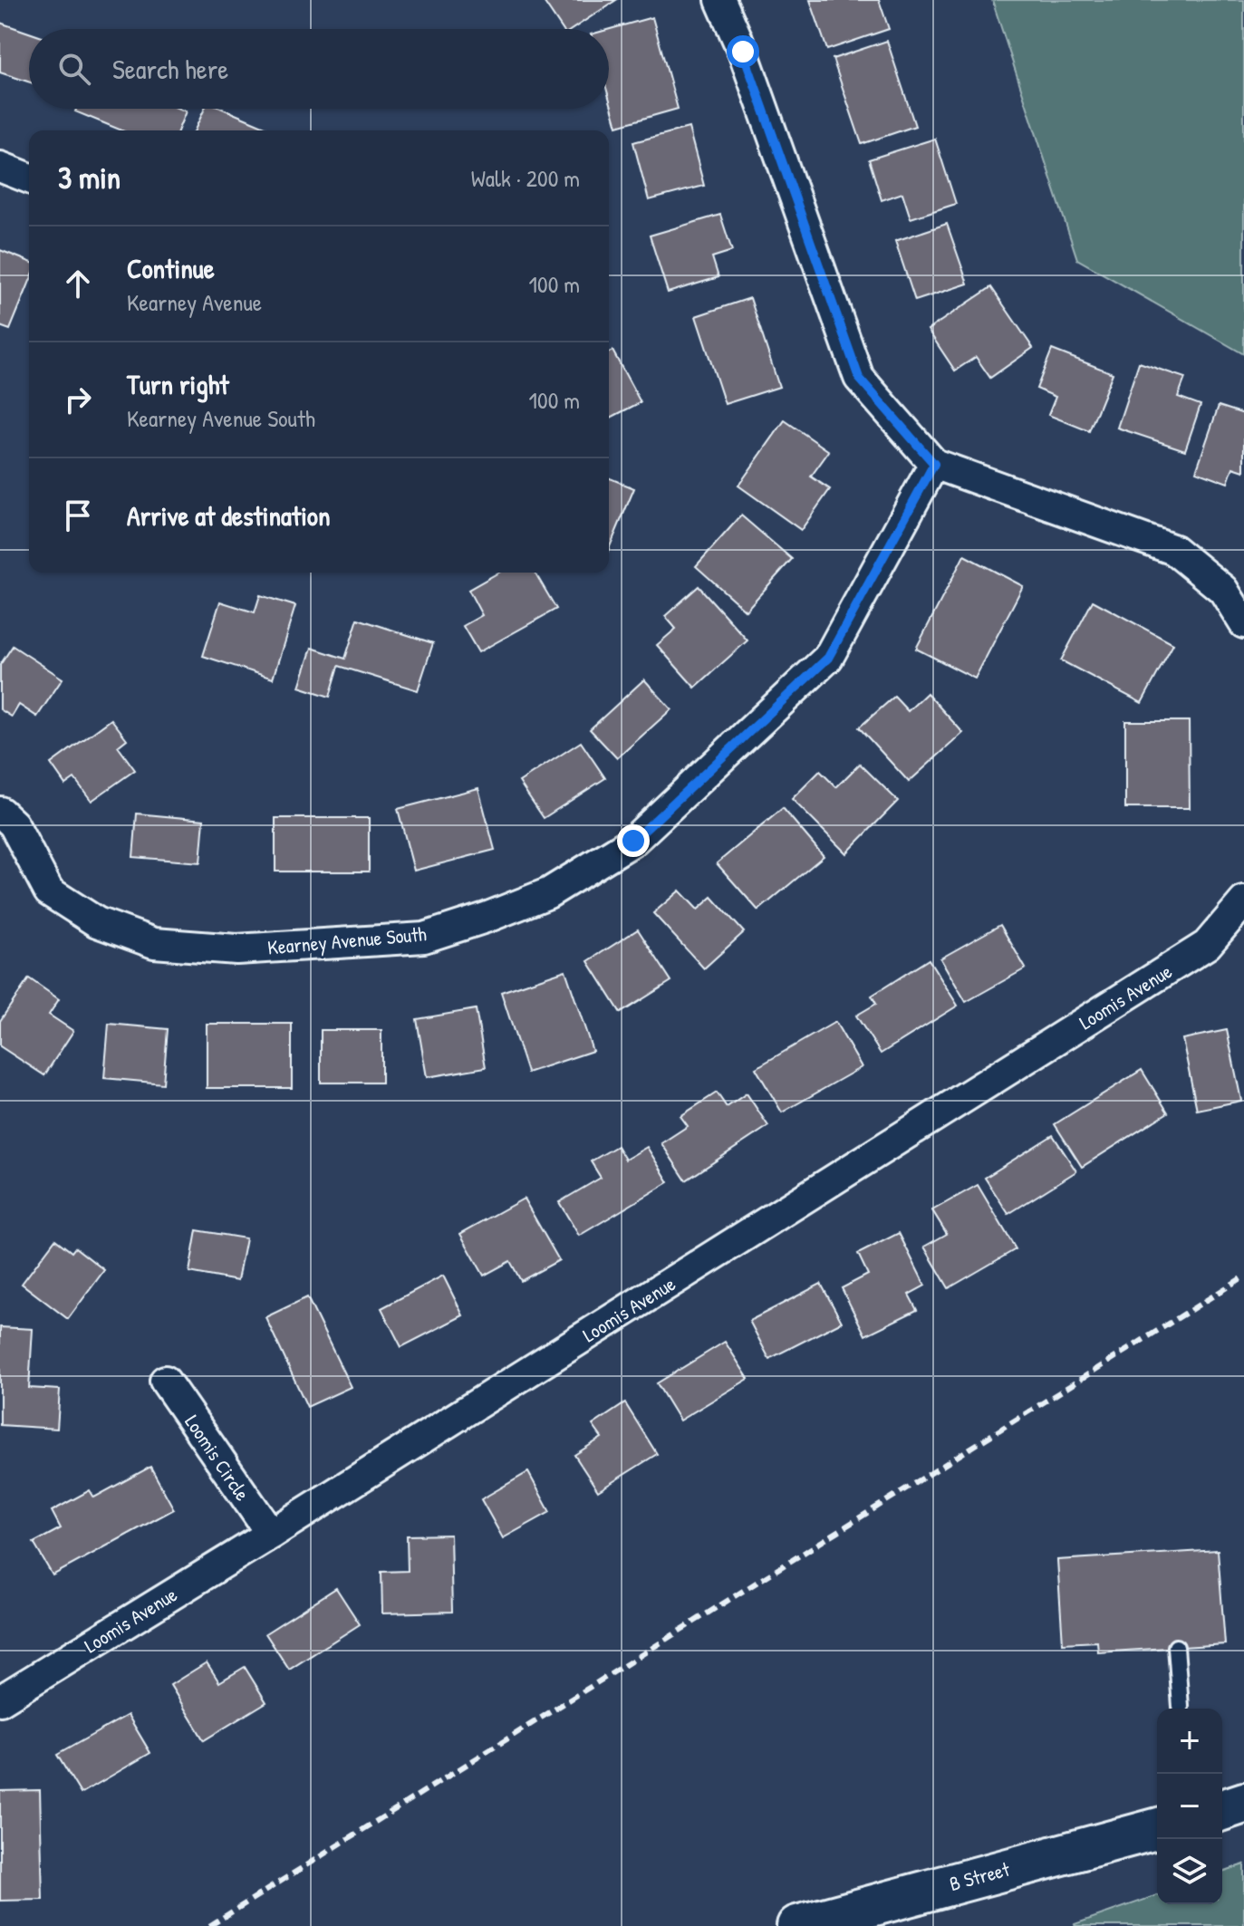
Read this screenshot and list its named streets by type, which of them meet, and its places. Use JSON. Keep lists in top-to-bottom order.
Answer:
{
  "streets": {
    "main road": ["B Street"],
    "street": ["Kearney Avenue South", "Loomis Avenue", "Loomis Circle"]
  },
  "crossings": [
    ["Loomis Avenue", "Loomis Circle"]
  ],
  "page": {
    "search": "Search here",
    "heading": ["3 min", "Walk · 200 m"],
    "list": [
      ["Continue", "Kearney Avenue", "100 m"],
      ["Turn right", "Kearney Avenue South", "100 m"],
      "Arrive at destination"
    ],
    "map_buttons": ["+", "−"]
  }
}
